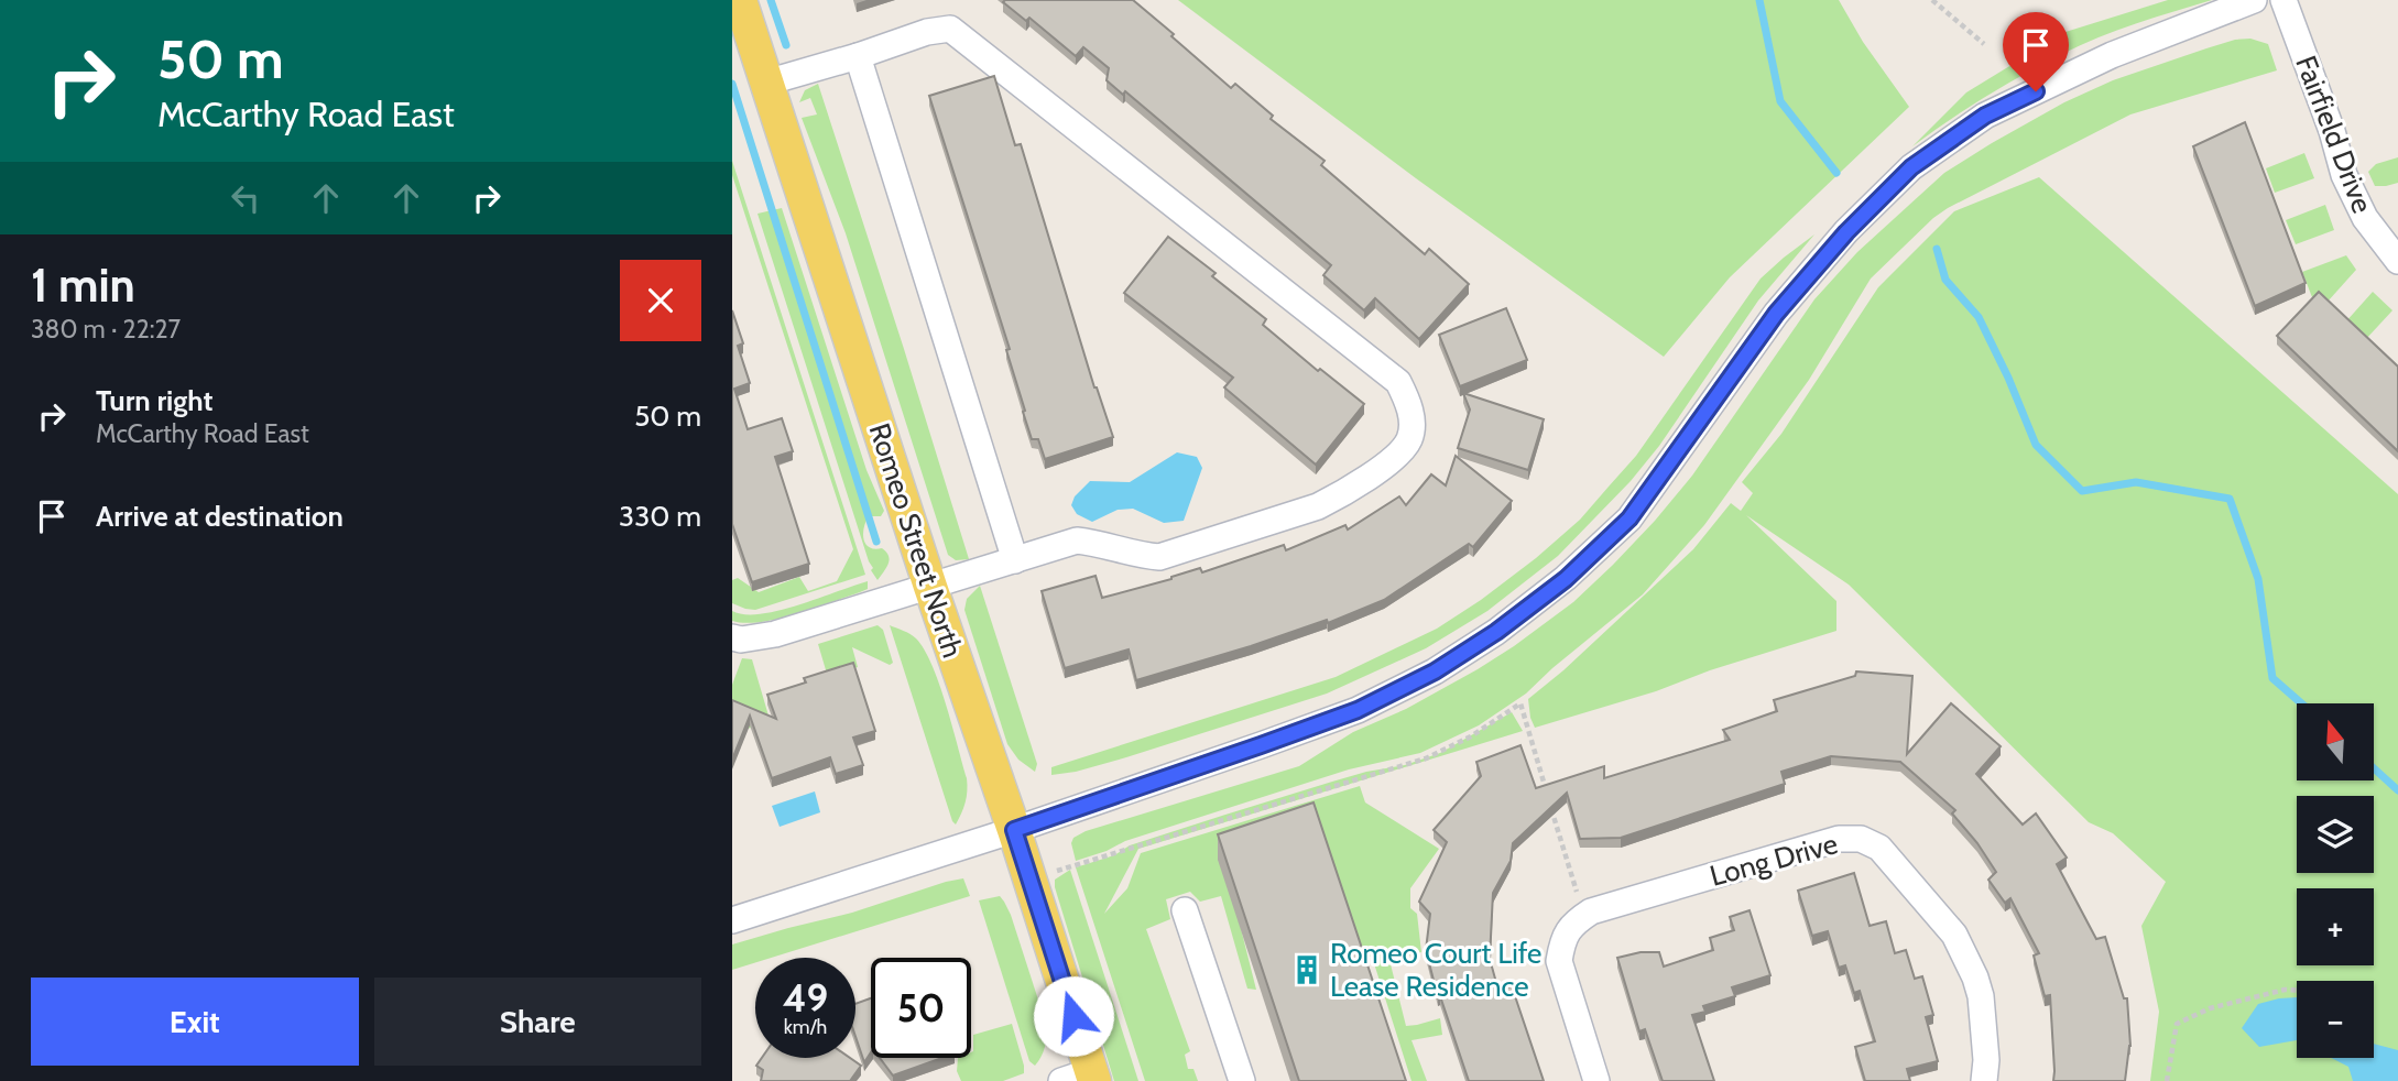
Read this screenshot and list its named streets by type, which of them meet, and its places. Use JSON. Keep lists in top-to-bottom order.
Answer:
{
  "streets": {
    "main road": ["Romeo Street North"],
    "street": ["Fairfield Drive", "Long Drive"]
  },
  "places": {
    "building": ["Romeo Court Life Lease Residence"]
  },
  "north": "top",
  "page": {
    "turn": ["50 m", "McCarthy Road East"],
    "heading": ["1 min", "380 m · 22:27"],
    "list": [
      {
        "name": "Turn right",
        "note": "McCarthy Road East",
        "value": "50 m"
      },
      {
        "name": "Arrive at destination",
        "value": "330 m"
      }
    ],
    "map_buttons": ["+", "−"],
    "speed": "49 km/h",
    "limit": "50",
    "buttons": ["Exit", "Share"]
  }
}
